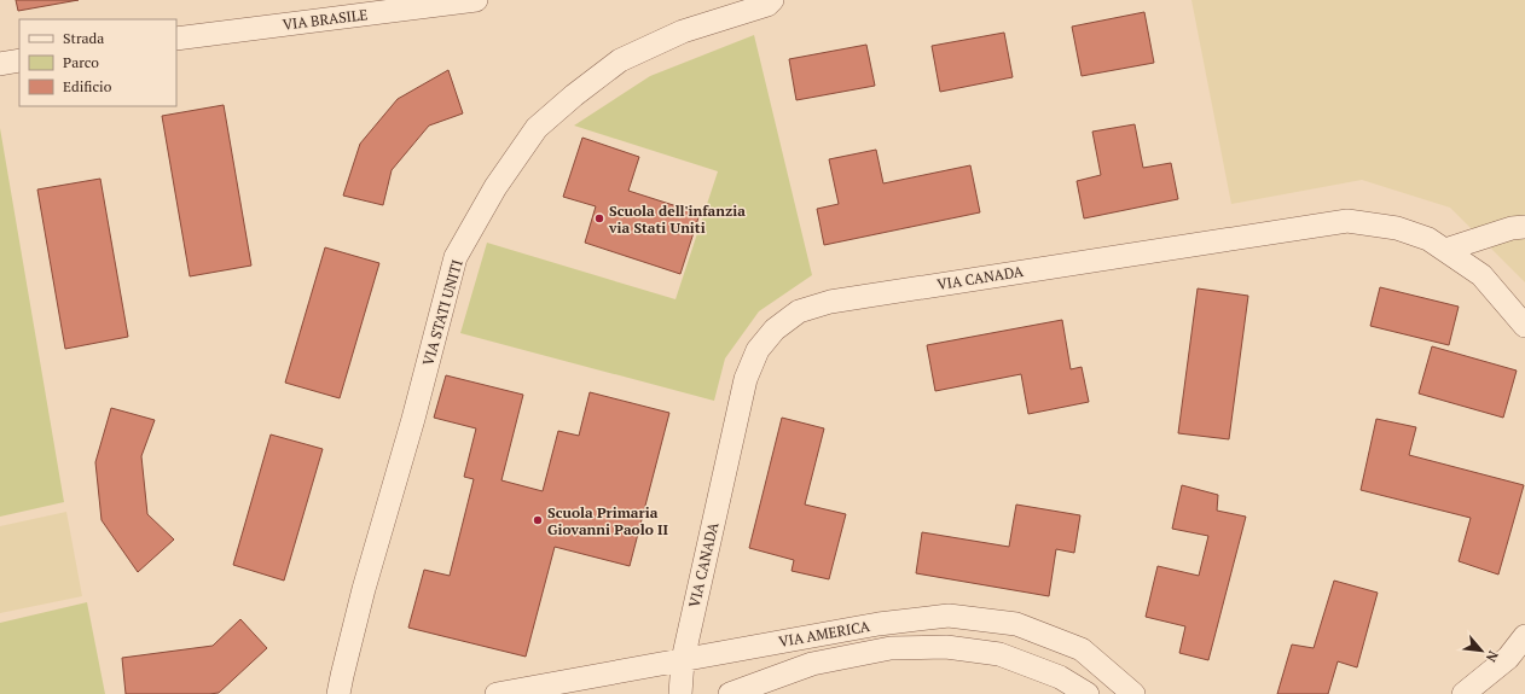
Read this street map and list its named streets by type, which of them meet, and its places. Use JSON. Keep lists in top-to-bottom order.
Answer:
{
  "streets": {
    "street": [
      "VIA BRASILE",
      "VIA CANADA",
      "VIA STATI UNITI",
      "VIA AMERICA"
    ]
  },
  "crossings": [
    ["VIA CANADA", "VIA AMERICA"]
  ],
  "places": ["Scuola dell'infanzia via Stati Uniti", "Scuola Primaria Giovanni Paolo II"],
  "legend": ["Strada", "Parco", "Edificio"],
  "north": "bottom right"
}
